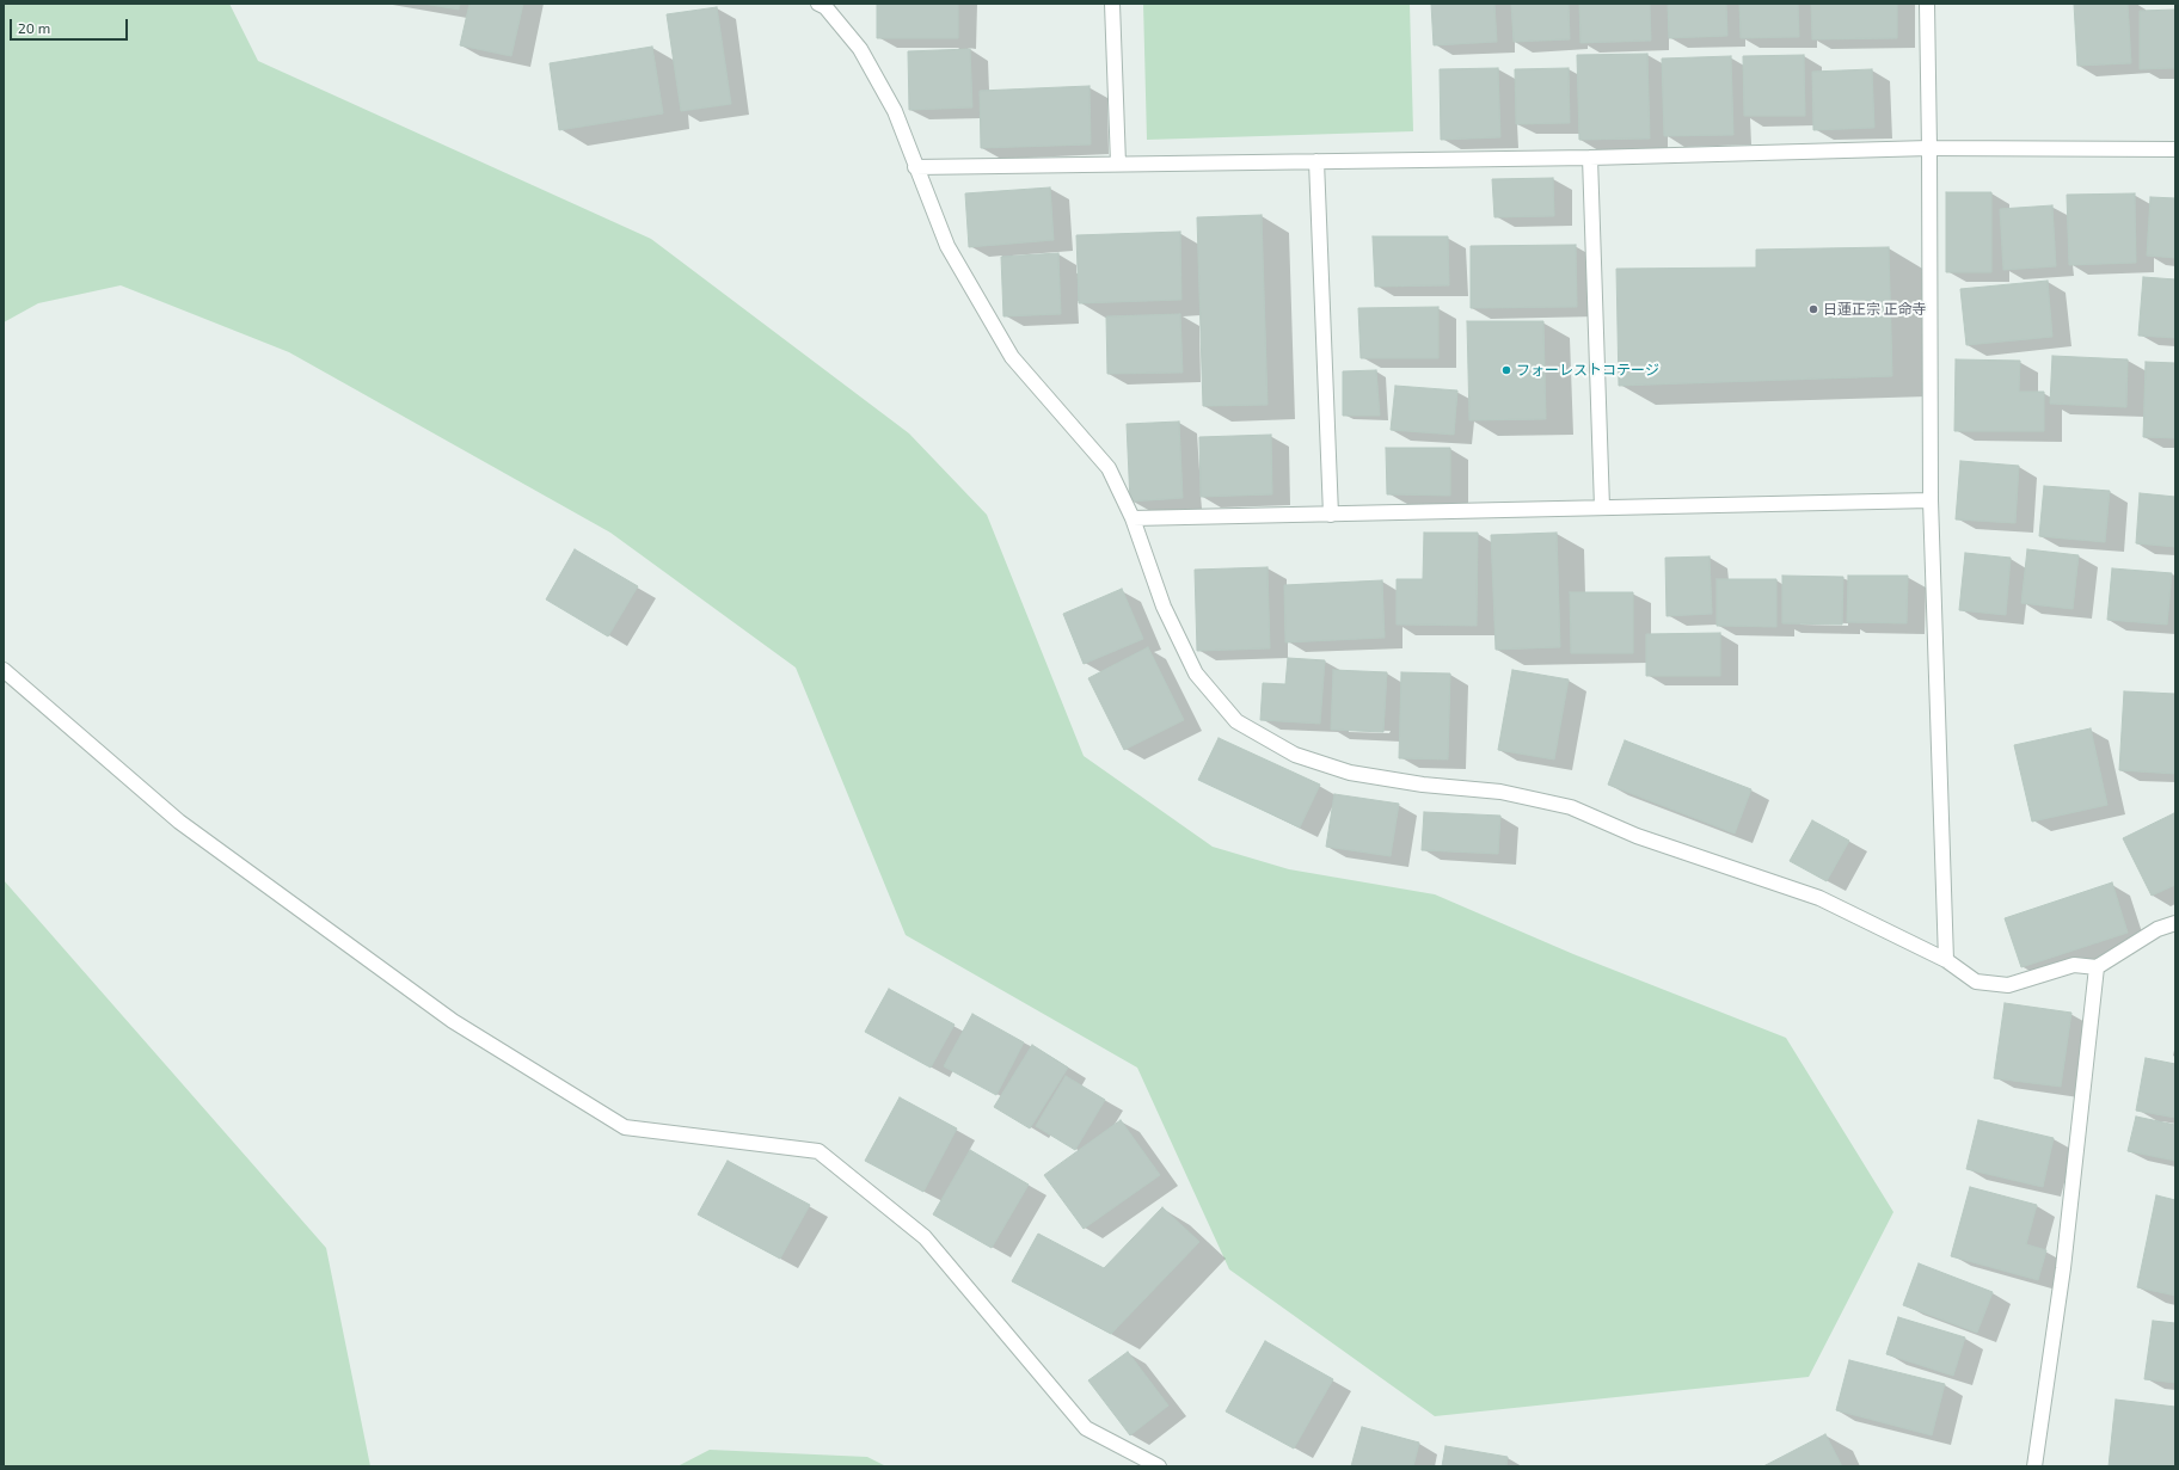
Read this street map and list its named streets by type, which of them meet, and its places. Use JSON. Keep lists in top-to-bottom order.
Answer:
{
  "places": ["日蓮正宗 正命寺", "フォーレストコテージ"],
  "scale_bar": "20 m"
}
